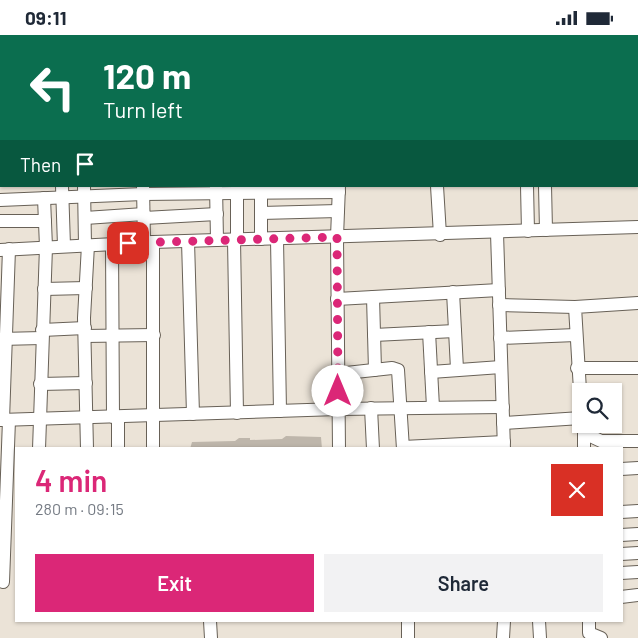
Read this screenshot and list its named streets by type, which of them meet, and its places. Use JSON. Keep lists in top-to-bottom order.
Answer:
{
  "page": {
    "status": "09:11",
    "turn": ["120 m", "Turn left"],
    "then": "Then",
    "heading": ["4 min", "280 m · 09:15"],
    "buttons": ["Exit", "Share"]
  }
}
